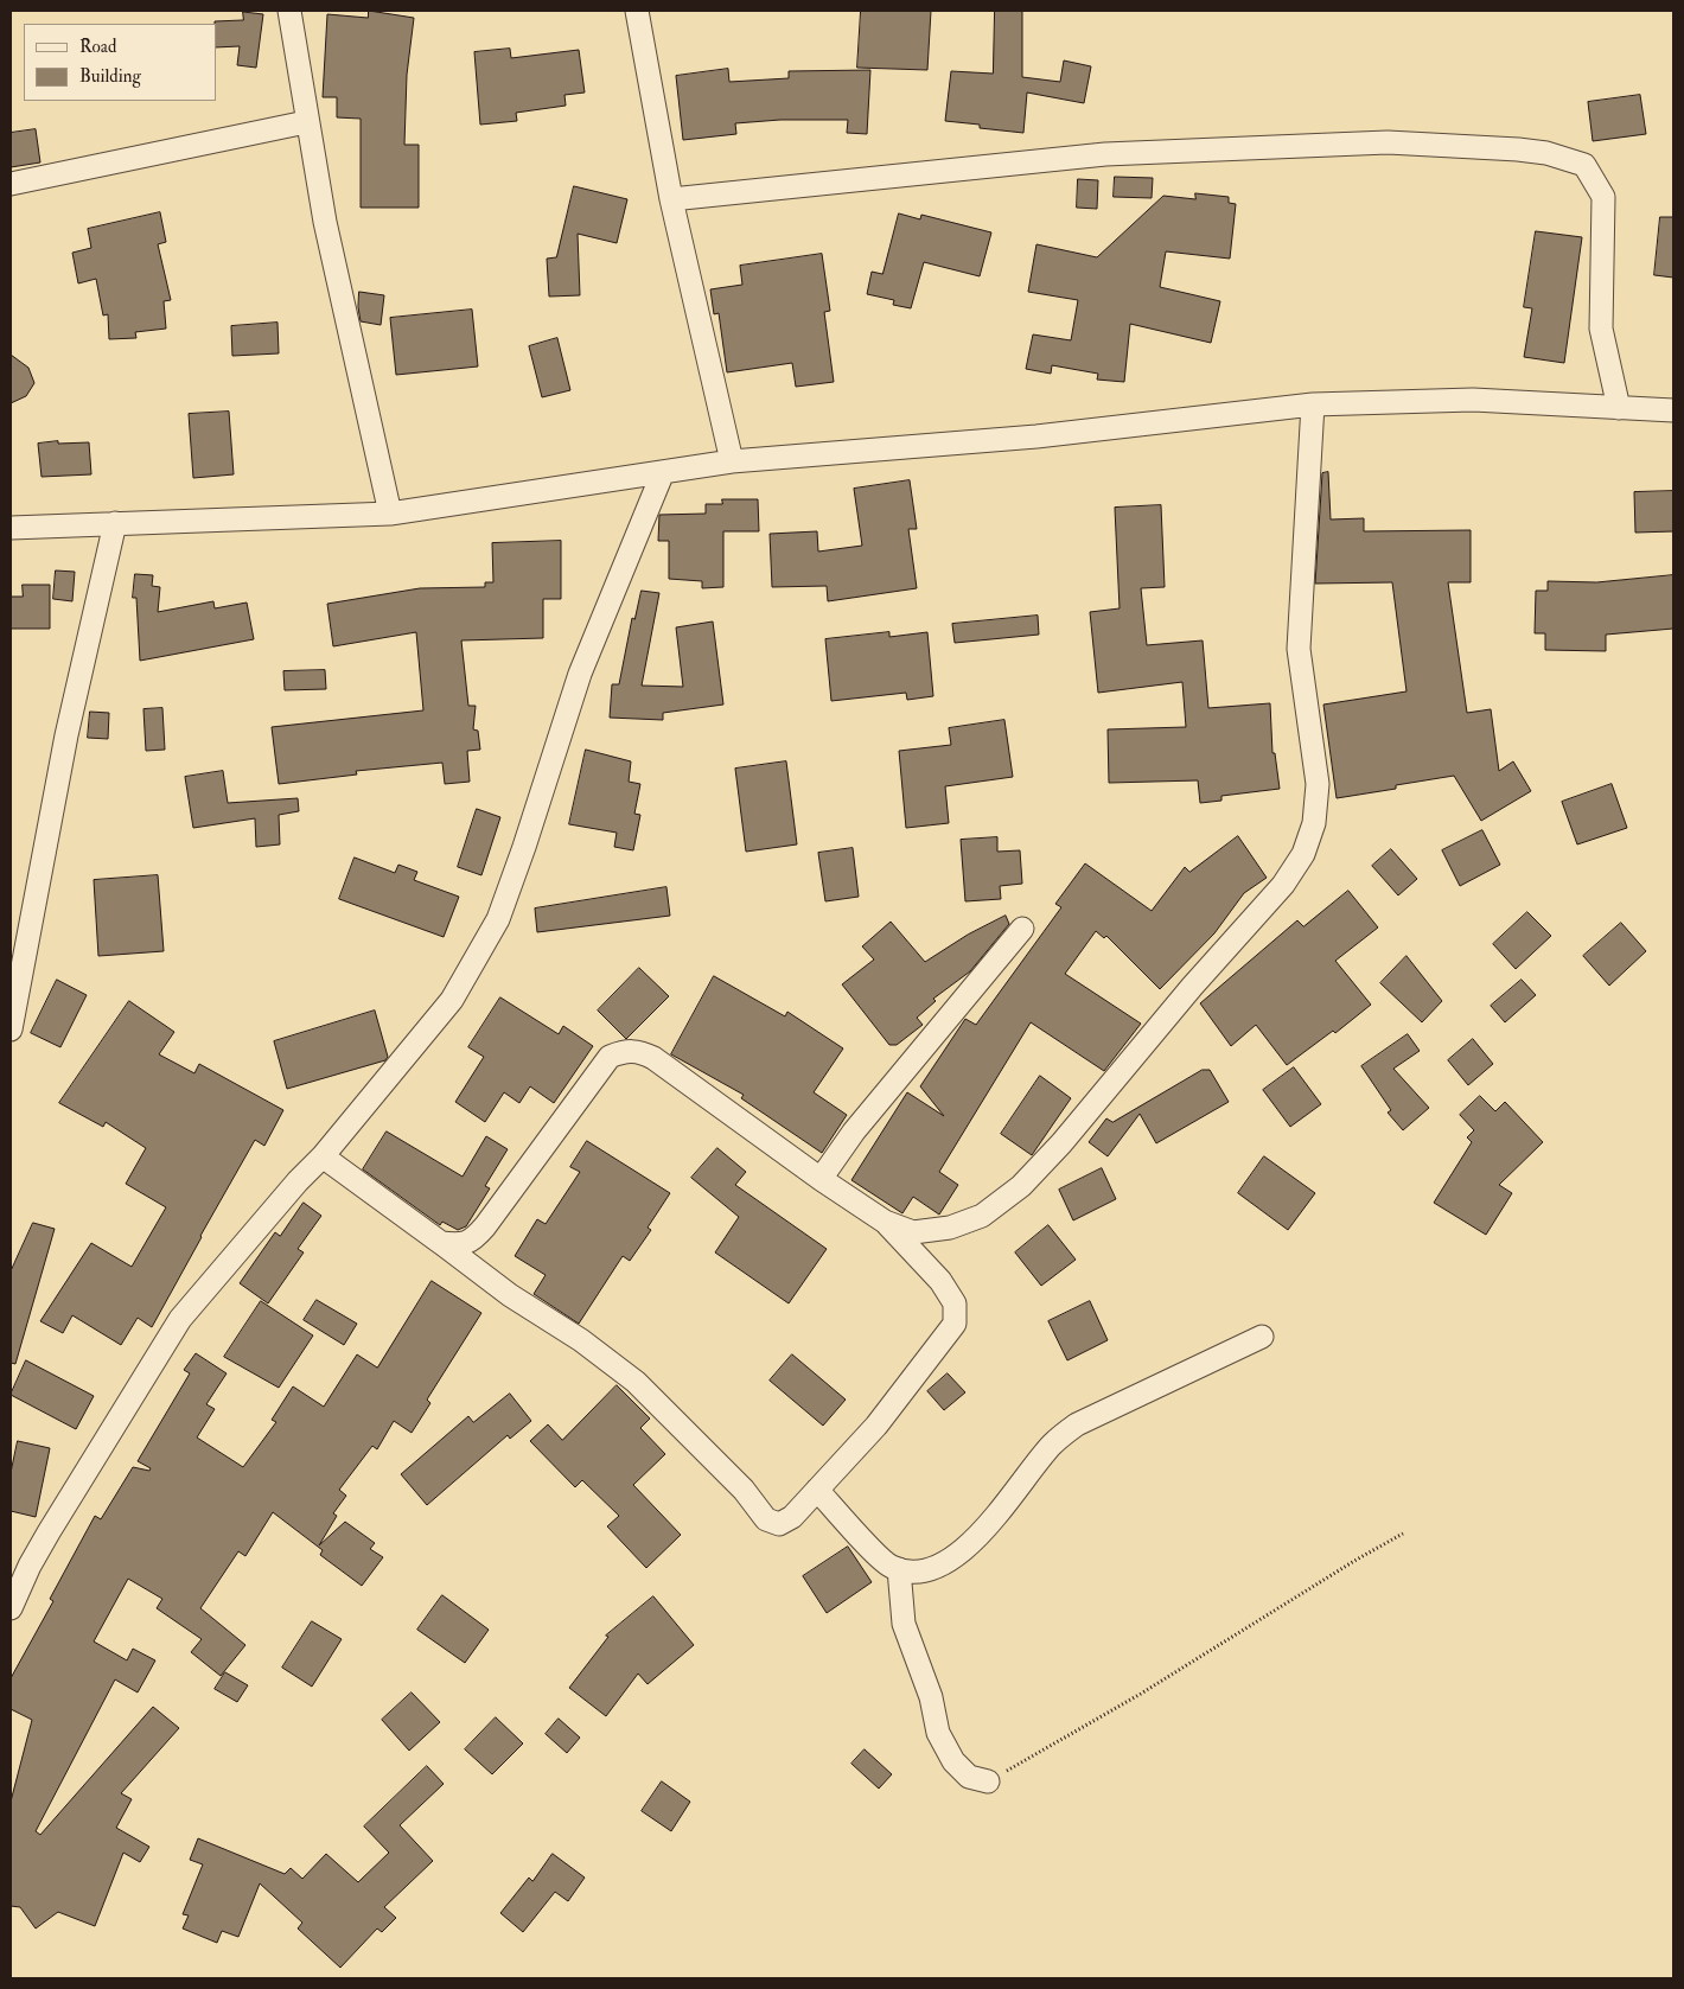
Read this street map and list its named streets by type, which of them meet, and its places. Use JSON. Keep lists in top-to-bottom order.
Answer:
{
  "legend": ["Road", "Building"]
}
